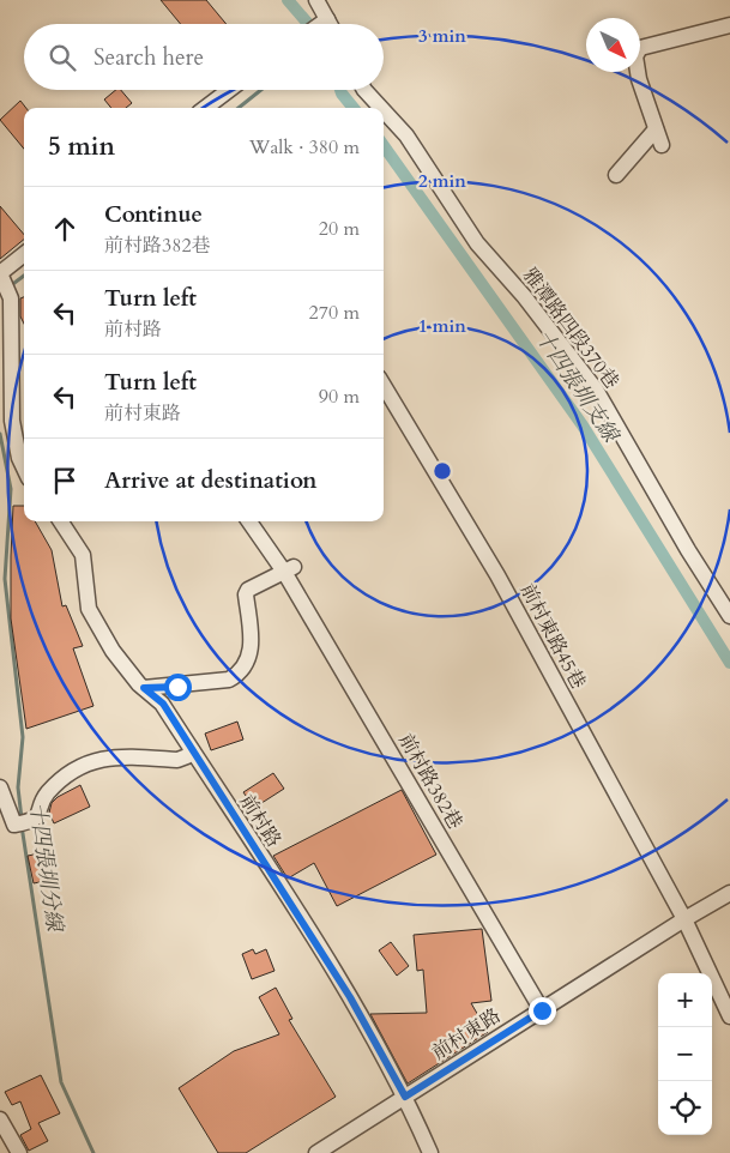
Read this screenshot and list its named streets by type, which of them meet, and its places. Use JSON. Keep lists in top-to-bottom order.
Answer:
{
  "streets": {
    "street": [
      "雅潭路四段370巷",
      "前村東路45巷",
      "前村路382巷",
      "前村路",
      "前村東路"
    ]
  },
  "crossings": [
    ["前村東路45巷", "前村東路"],
    ["前村路382巷", "前村東路"],
    ["前村路", "前村東路"]
  ],
  "water": ["十四張圳支線", "十四張圳分線"],
  "north": "bottom right",
  "page": {
    "search": "Search here",
    "heading": ["5 min", "Walk · 380 m"],
    "list": [
      ["Continue", "前村路382巷", "20 m"],
      ["Turn left", "前村路", "270 m"],
      ["Turn left", "前村東路", "90 m"],
      "Arrive at destination"
    ],
    "map_buttons": ["+", "−"]
  },
  "rings": ["3 min", "2 min", "1 min"]
}
